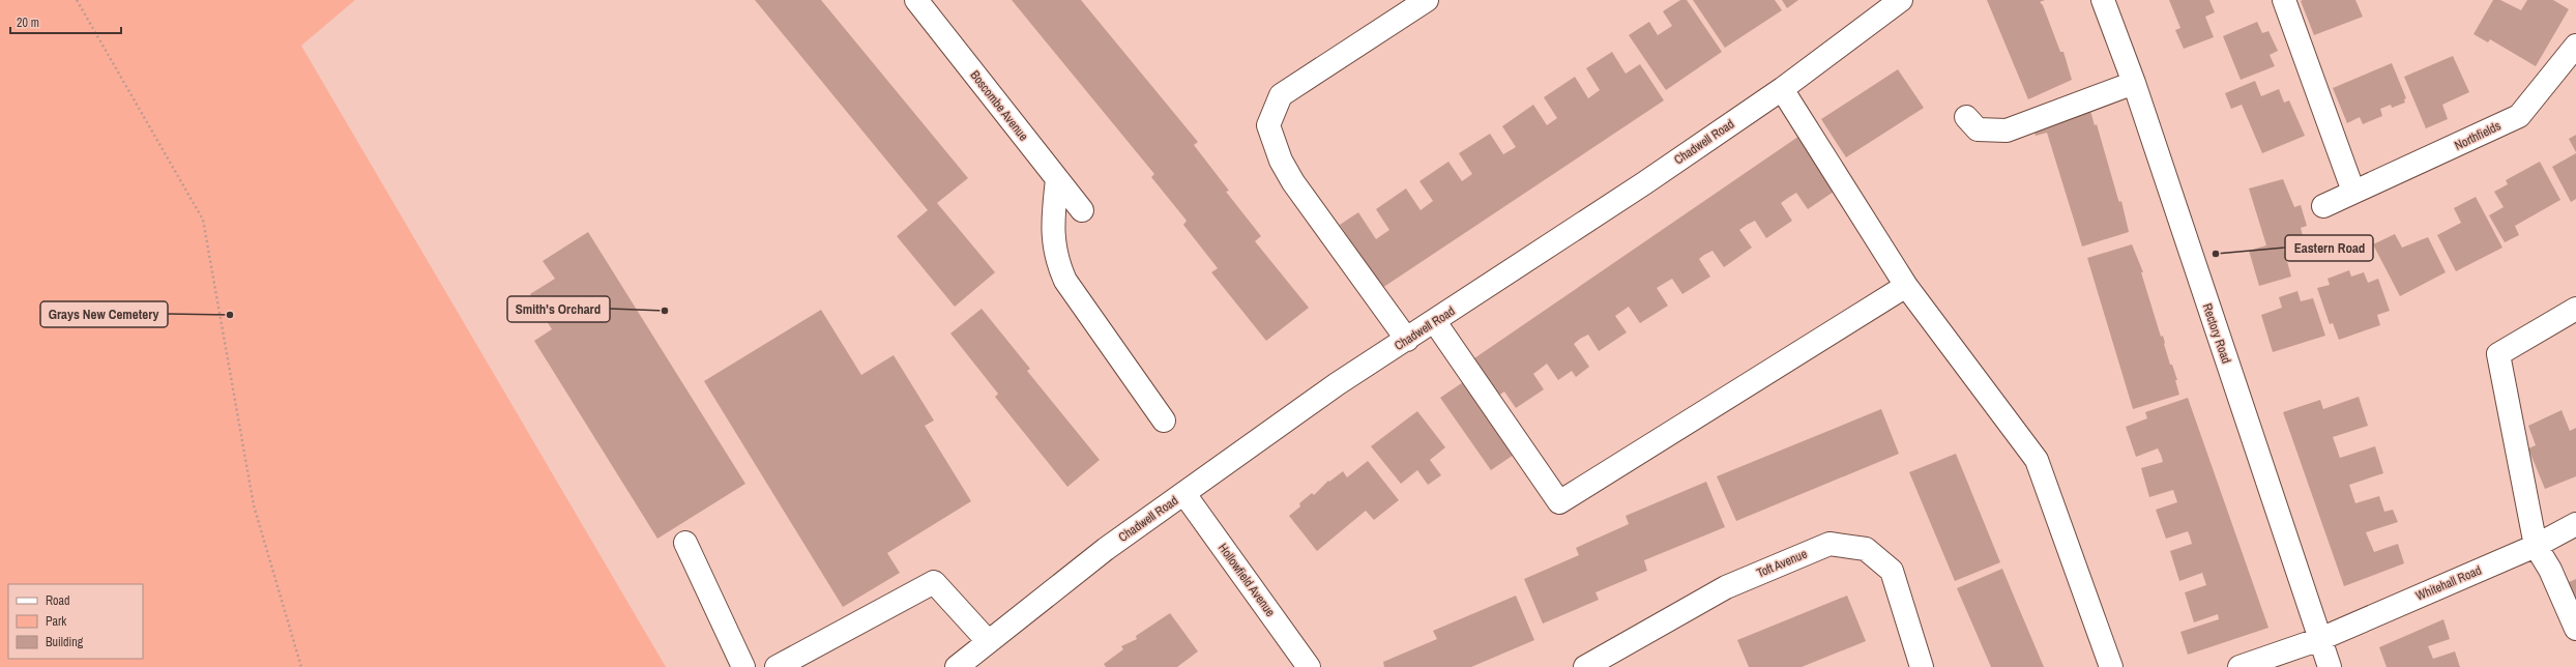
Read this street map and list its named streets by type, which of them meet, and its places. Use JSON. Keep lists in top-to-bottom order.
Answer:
{
  "streets": {
    "street": [
      "Boscombe Avenue",
      "Northfields",
      "Chadwell Road",
      "Rectory Road",
      "Toft Avenue",
      "Hollowfield Avenue",
      "Whitehall Road"
    ]
  },
  "crossings": [
    ["Chadwell Road", "Hollowfield Avenue"],
    ["Rectory Road", "Whitehall Road"]
  ],
  "places": ["Eastern Road", "Smith's Orchard", "Grays New Cemetery"],
  "legend": ["Road", "Park", "Building"],
  "scale_bar": "20 m"
}
